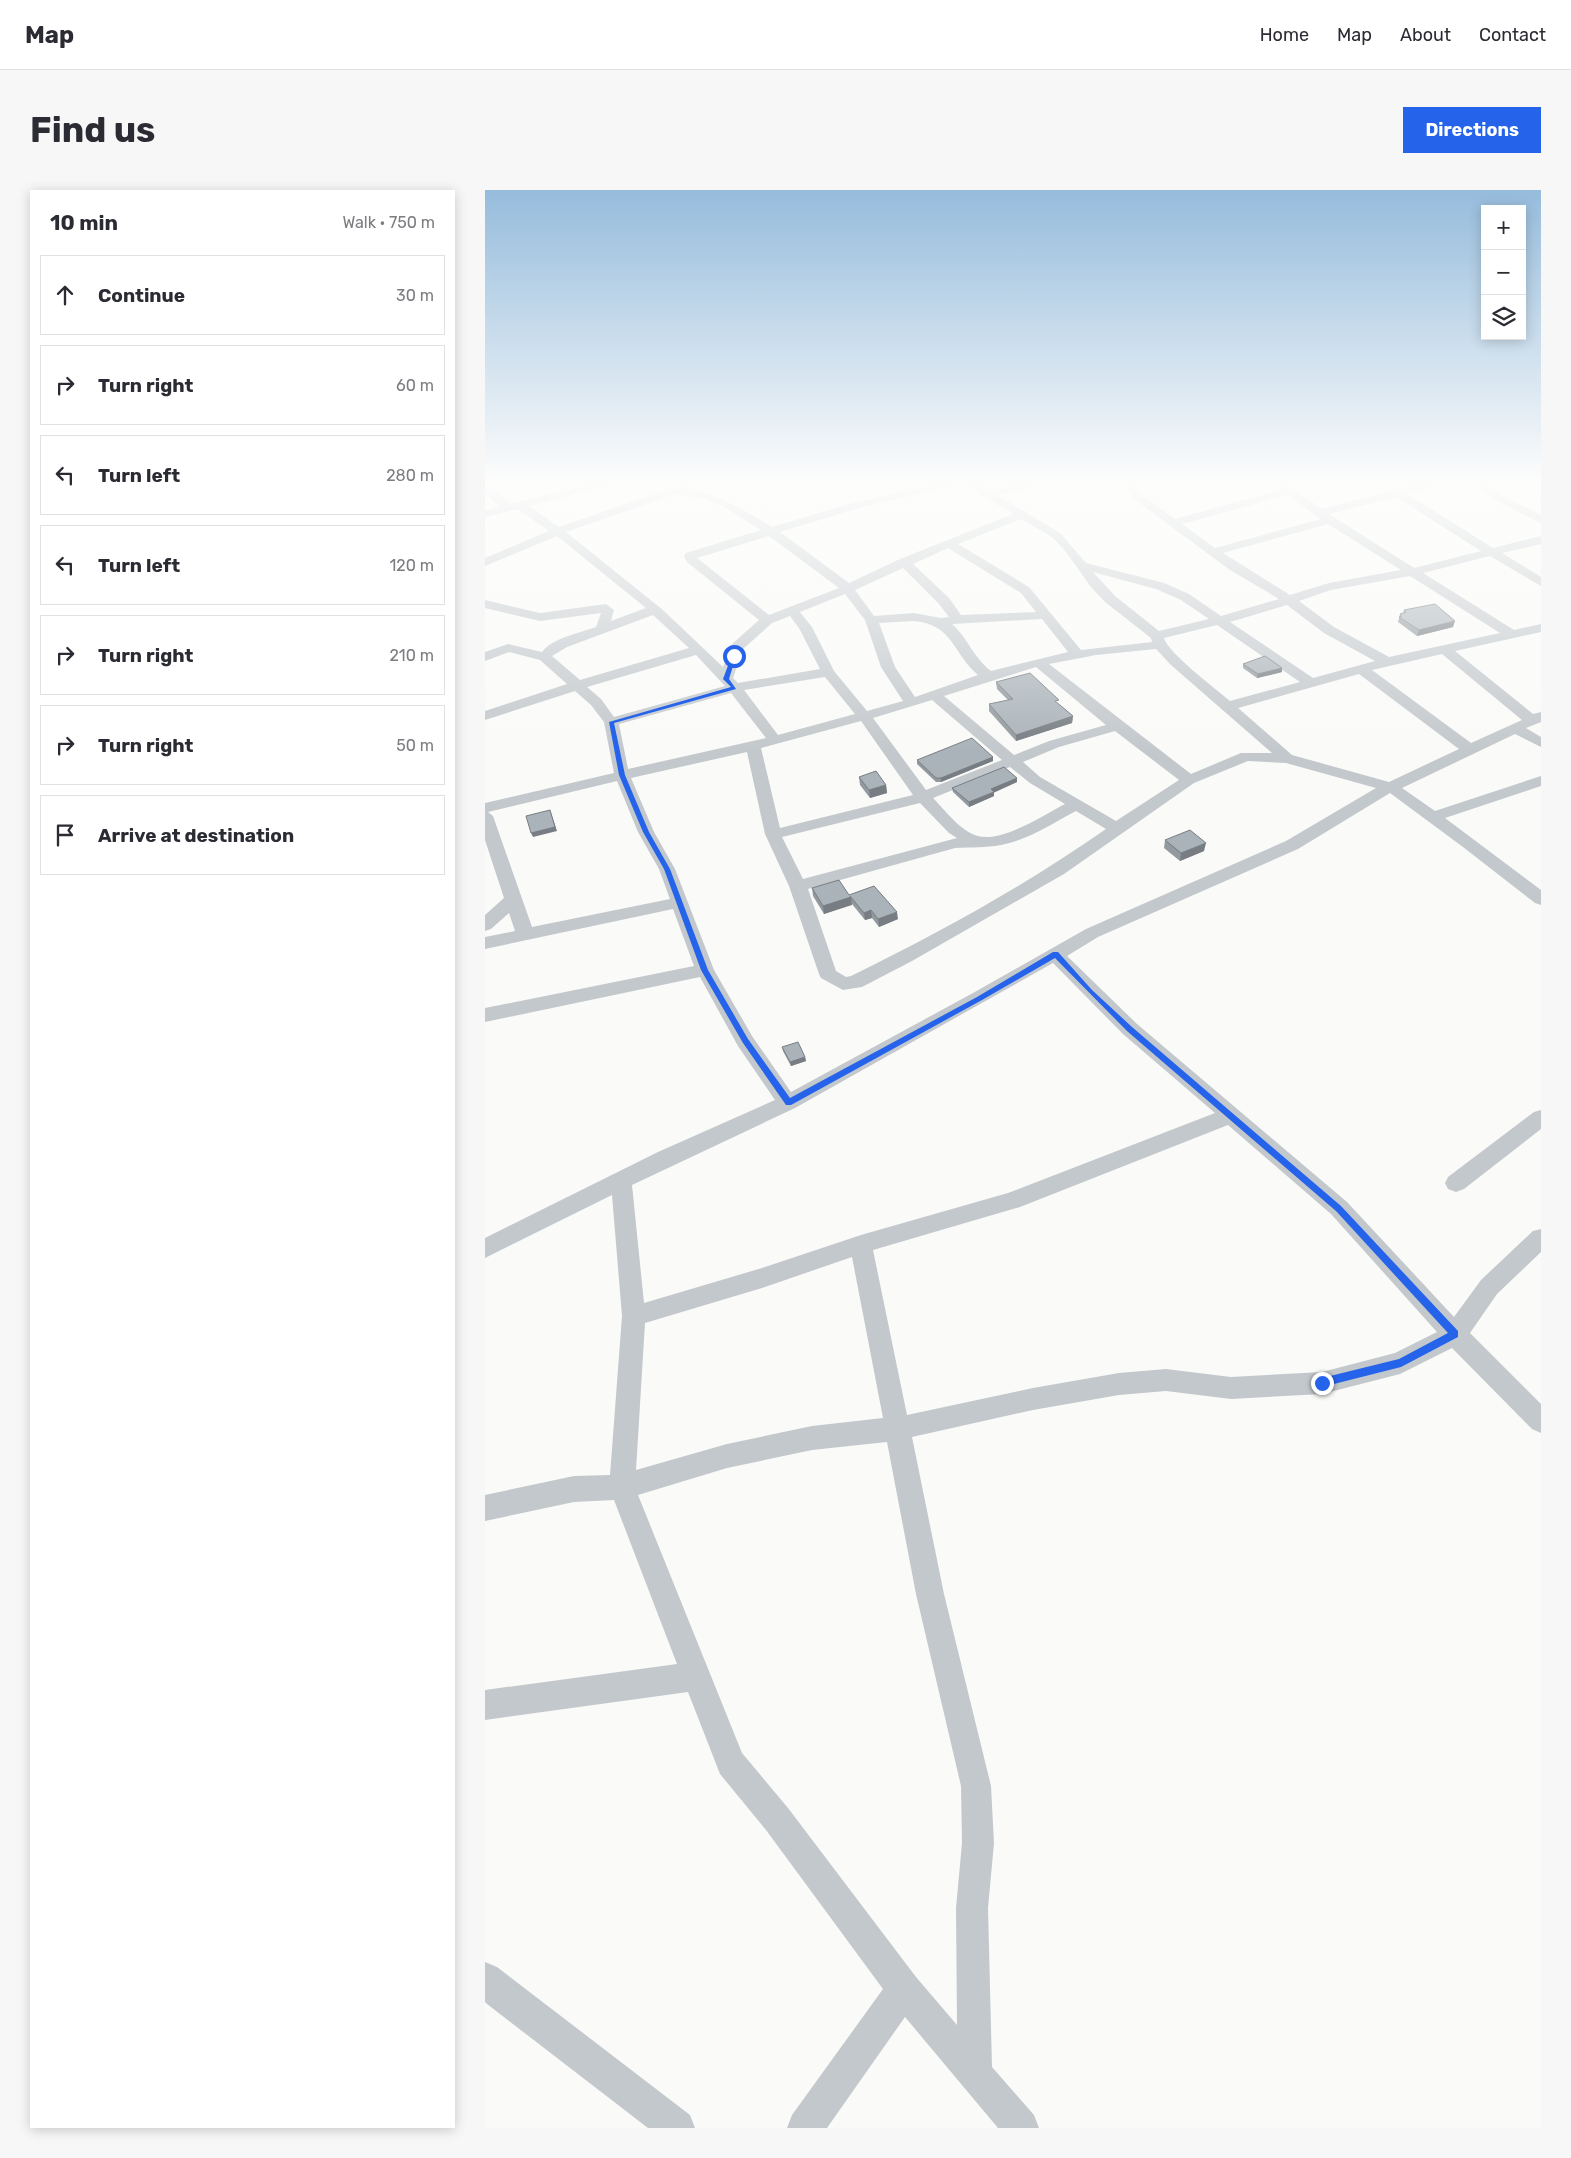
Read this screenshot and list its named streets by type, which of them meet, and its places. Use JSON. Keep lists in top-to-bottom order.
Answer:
{
  "page": {
    "header": "Map",
    "nav": [
      "Home",
      "Map",
      "About",
      "Contact"
    ],
    "buttons": "Directions",
    "title": "Find us",
    "heading": ["10 min", "Walk · 750 m"],
    "map_buttons": ["+", "−"],
    "list": [
      ["Continue", "30 m"],
      ["Turn right", "60 m"],
      ["Turn left", "280 m"],
      ["Turn left", "120 m"],
      ["Turn right", "210 m"],
      ["Turn right", "50 m"],
      "Arrive at destination"
    ]
  }
}
